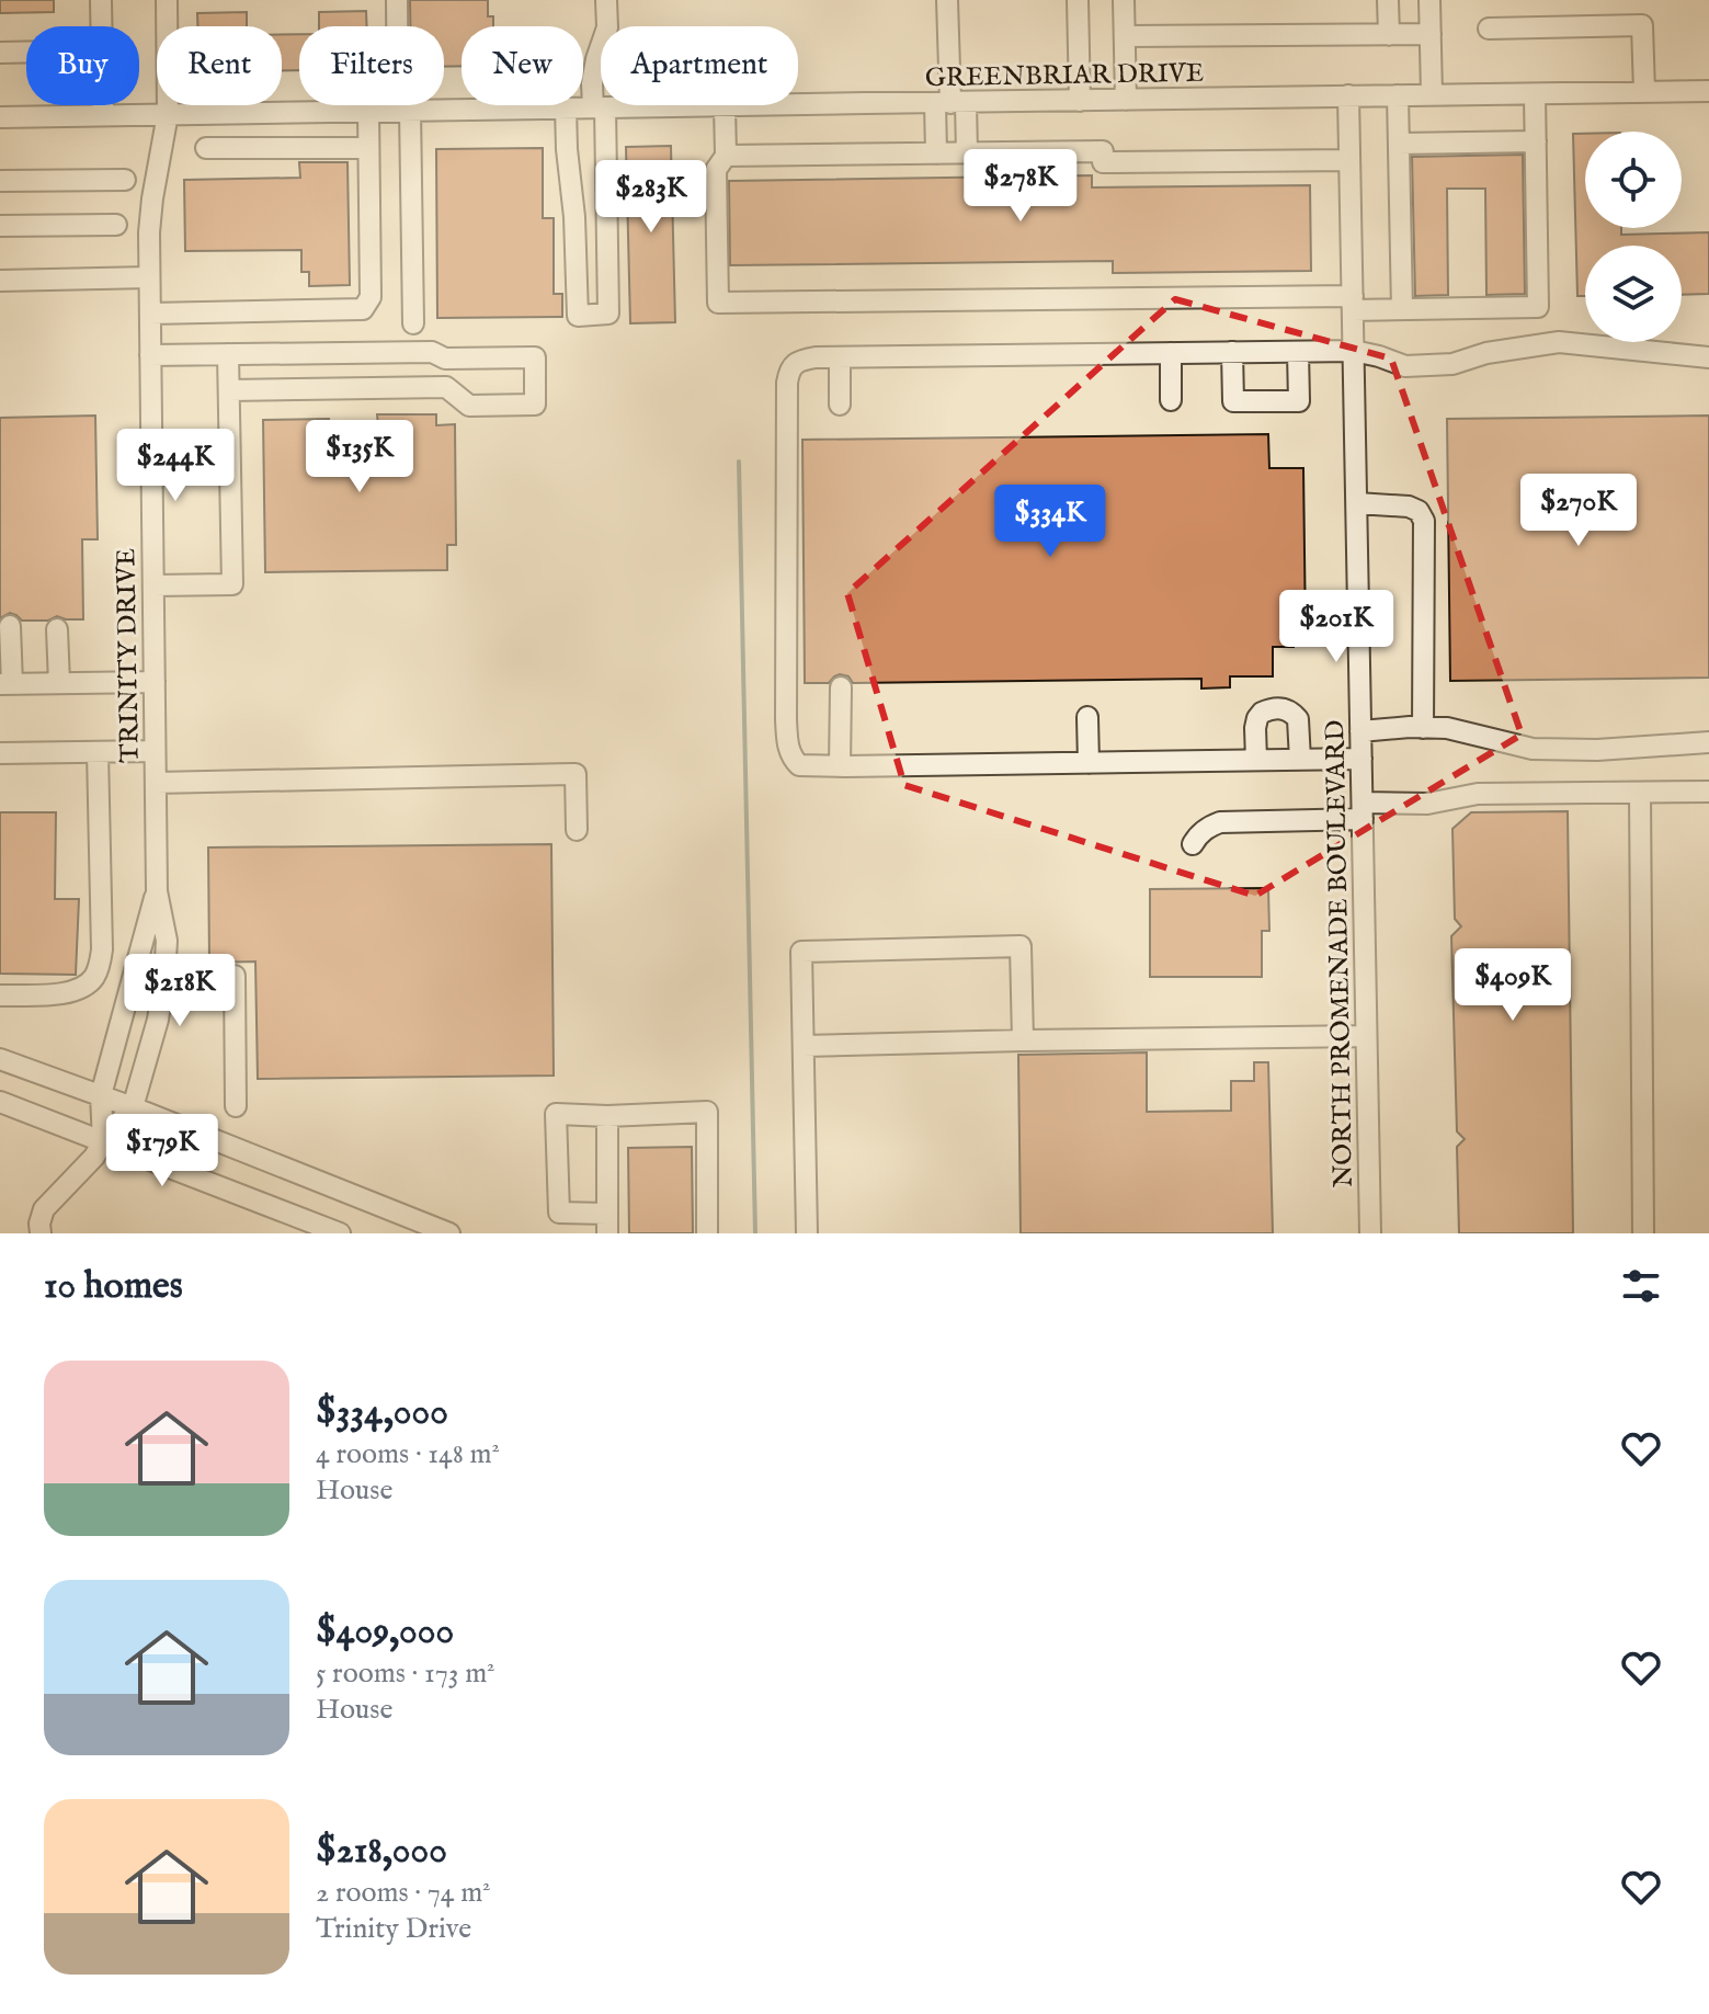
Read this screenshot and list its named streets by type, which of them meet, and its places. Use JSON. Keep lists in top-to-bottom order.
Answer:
{
  "streets": {
    "street": ["GREENBRIAR DRIVE", "TRINITY DRIVE", "NORTH PROMENADE BOULEVARD"]
  },
  "crossings": [
    ["GREENBRIAR DRIVE", "TRINITY DRIVE"],
    ["GREENBRIAR DRIVE", "NORTH PROMENADE BOULEVARD"]
  ],
  "page": {
    "chip": [
      "Buy",
      "Rent",
      "Filters",
      "New",
      "Apartment"
    ],
    "price": [
      "$278K",
      "$283K",
      "$135K",
      "$244K",
      "$270K",
      "$334K",
      "$201K",
      "$409K",
      "$218K",
      "$179K"
    ],
    "heading": "10 homes",
    "list": [
      {
        "name": "$334,000",
        "note": "4 rooms · 148 m² · House"
      },
      {
        "name": "$409,000",
        "note": "5 rooms · 173 m² · House"
      },
      {
        "name": "$218,000",
        "note": "2 rooms · 74 m² · Trinity Drive"
      }
    ]
  }
}
